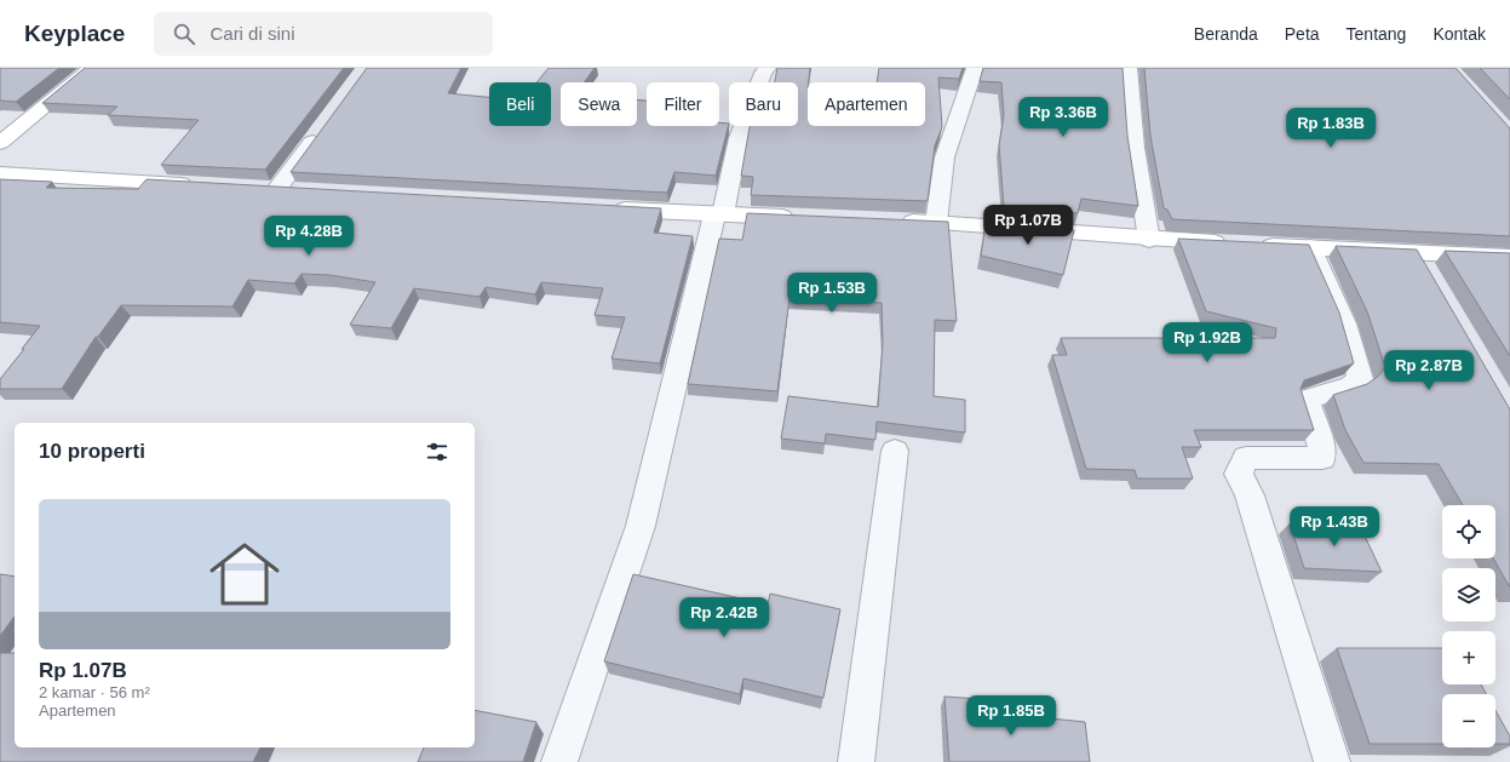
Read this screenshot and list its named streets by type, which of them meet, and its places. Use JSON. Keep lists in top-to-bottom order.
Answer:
{
  "page": {
    "header": "Keyplace",
    "search": "Cari di sini",
    "nav": [
      "Beranda",
      "Peta",
      "Tentang",
      "Kontak"
    ],
    "chip": [
      "Beli",
      "Sewa",
      "Filter",
      "Baru",
      "Apartemen"
    ],
    "price": [
      "Rp 3.36B",
      "Rp 1.83B",
      "Rp 1.07B",
      "Rp 4.28B",
      "Rp 1.53B",
      "Rp 1.92B",
      "Rp 2.87B",
      "Rp 1.43B",
      "Rp 2.42B",
      "Rp 1.85B"
    ],
    "heading": "10 properti",
    "list": [
      {
        "name": "Rp 1.07B",
        "note": "2 kamar · 56 m² · Apartemen"
      }
    ],
    "map_buttons": ["+", "−"]
  }
}
